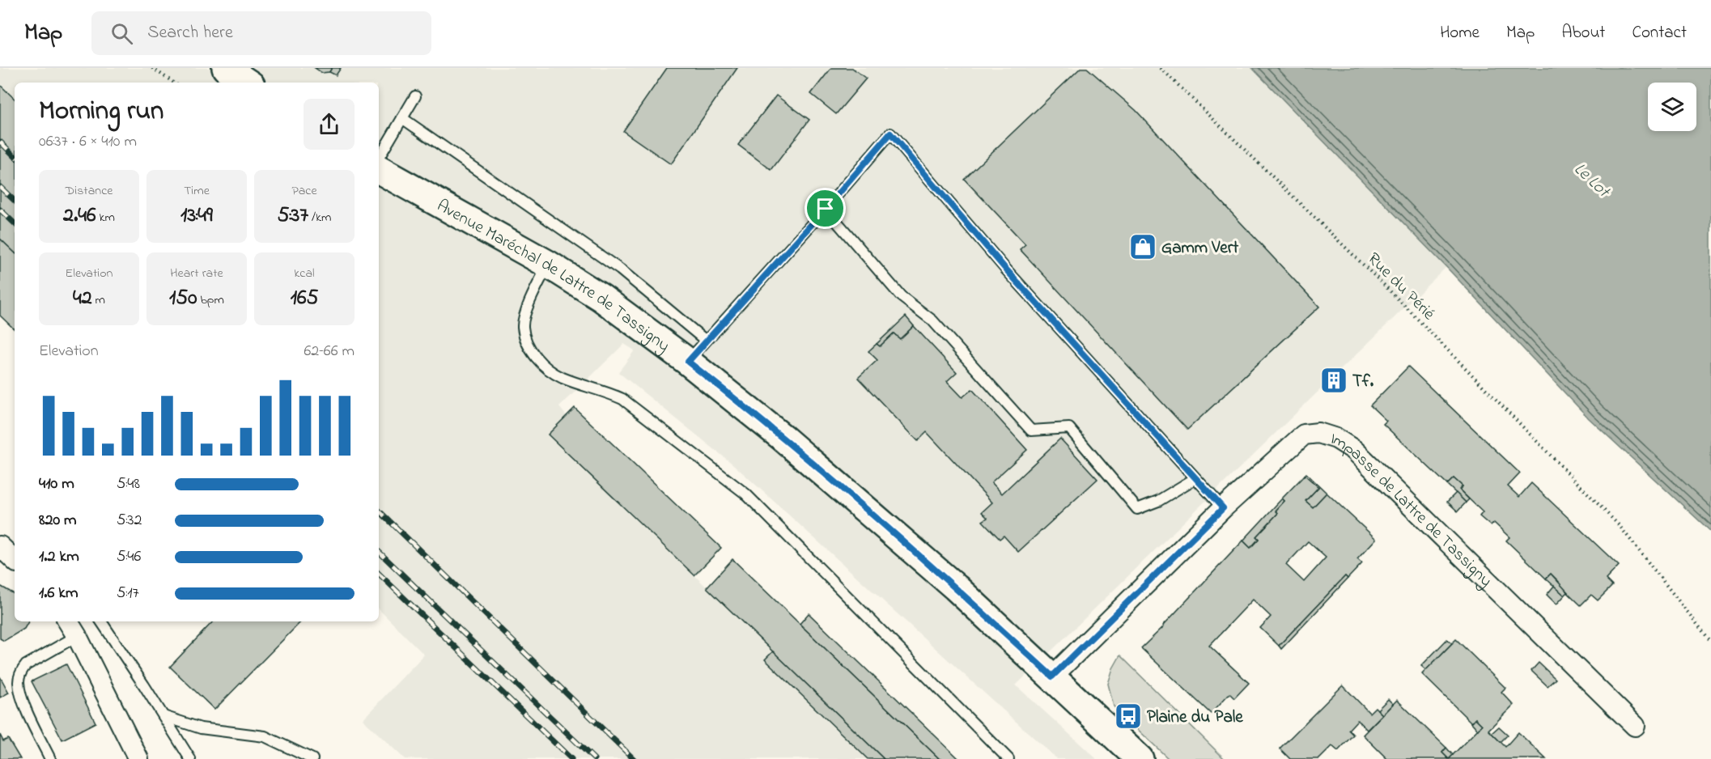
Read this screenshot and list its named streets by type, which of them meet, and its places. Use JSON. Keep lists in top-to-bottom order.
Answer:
{
  "streets": {
    "street": ["Avenue Maréchal de Lattre de Tassigny", "Impasse de Lattre de Tassigny"],
    "path": ["Rue du Périé"]
  },
  "crossings": [
    ["Avenue Maréchal de Lattre de Tassigny", "Impasse de Lattre de Tassigny"]
  ],
  "water": ["Le Lot"],
  "places": {
    "shop": ["Gamm Vert"],
    "building": ["Tf."],
    "bus stop": ["Plaine du Pale"]
  },
  "page": {
    "header": "Map",
    "search": "Search here",
    "nav": [
      "Home",
      "Map",
      "About",
      "Contact"
    ],
    "heading": ["Morning run", "06:37 · 6 × 410 m"],
    "stats": [
      ["Distance", "2.46 km"],
      ["Time", "13:49"],
      ["Pace", "5:37 /km"],
      ["Elevation", "42 m"],
      ["Heart rate", "150 bpm"],
      ["kcal", "165"]
    ],
    "chart": ["Elevation", "62–66 m"],
    "list": [
      {
        "name": "410 m",
        "note": "5:48"
      },
      {
        "name": "820 m",
        "note": "5:32"
      },
      {
        "name": "1.2 km",
        "note": "5:46"
      },
      {
        "name": "1.6 km",
        "note": "5:17"
      }
    ]
  }
}
